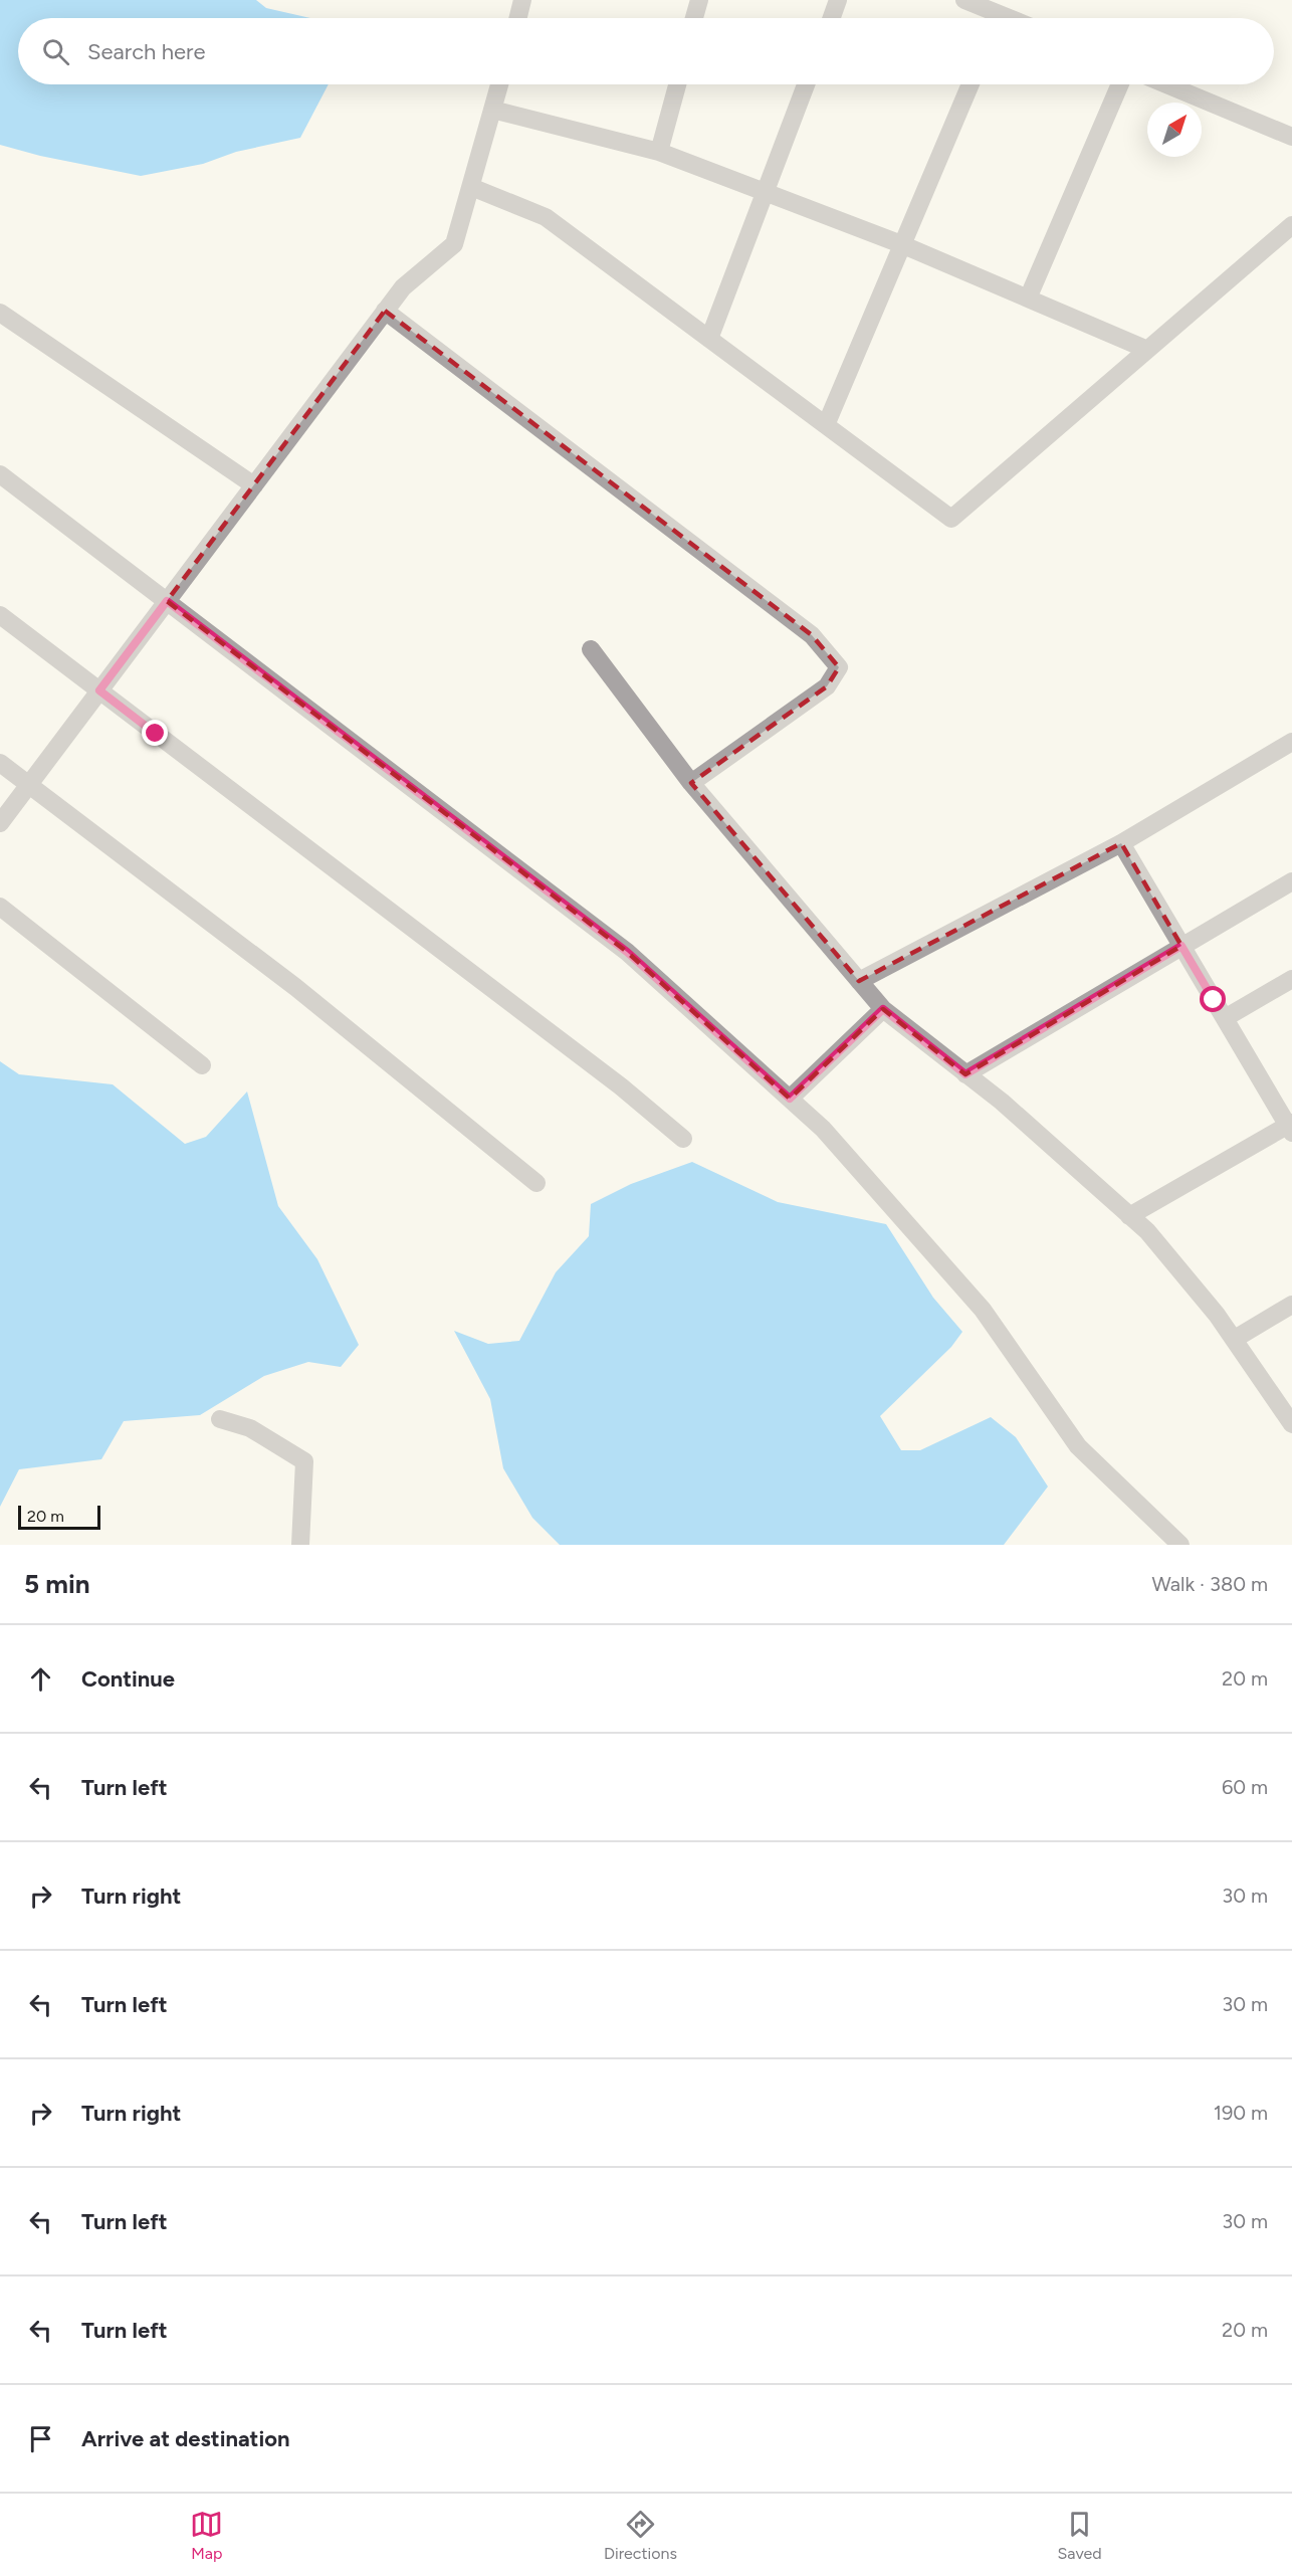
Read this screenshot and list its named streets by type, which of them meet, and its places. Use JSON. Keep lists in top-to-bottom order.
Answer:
{
  "scale_bar": "20 m",
  "north": "top right",
  "page": {
    "search": "Search here",
    "scale": "20 m",
    "heading": ["5 min", "Walk · 380 m"],
    "list": [
      ["Continue", "20 m"],
      ["Turn left", "60 m"],
      ["Turn right", "30 m"],
      ["Turn left", "30 m"],
      ["Turn right", "190 m"],
      ["Turn left", "30 m"],
      ["Turn left", "20 m"],
      "Arrive at destination"
    ],
    "nav": ["Map", "Directions", "Saved"]
  }
}
